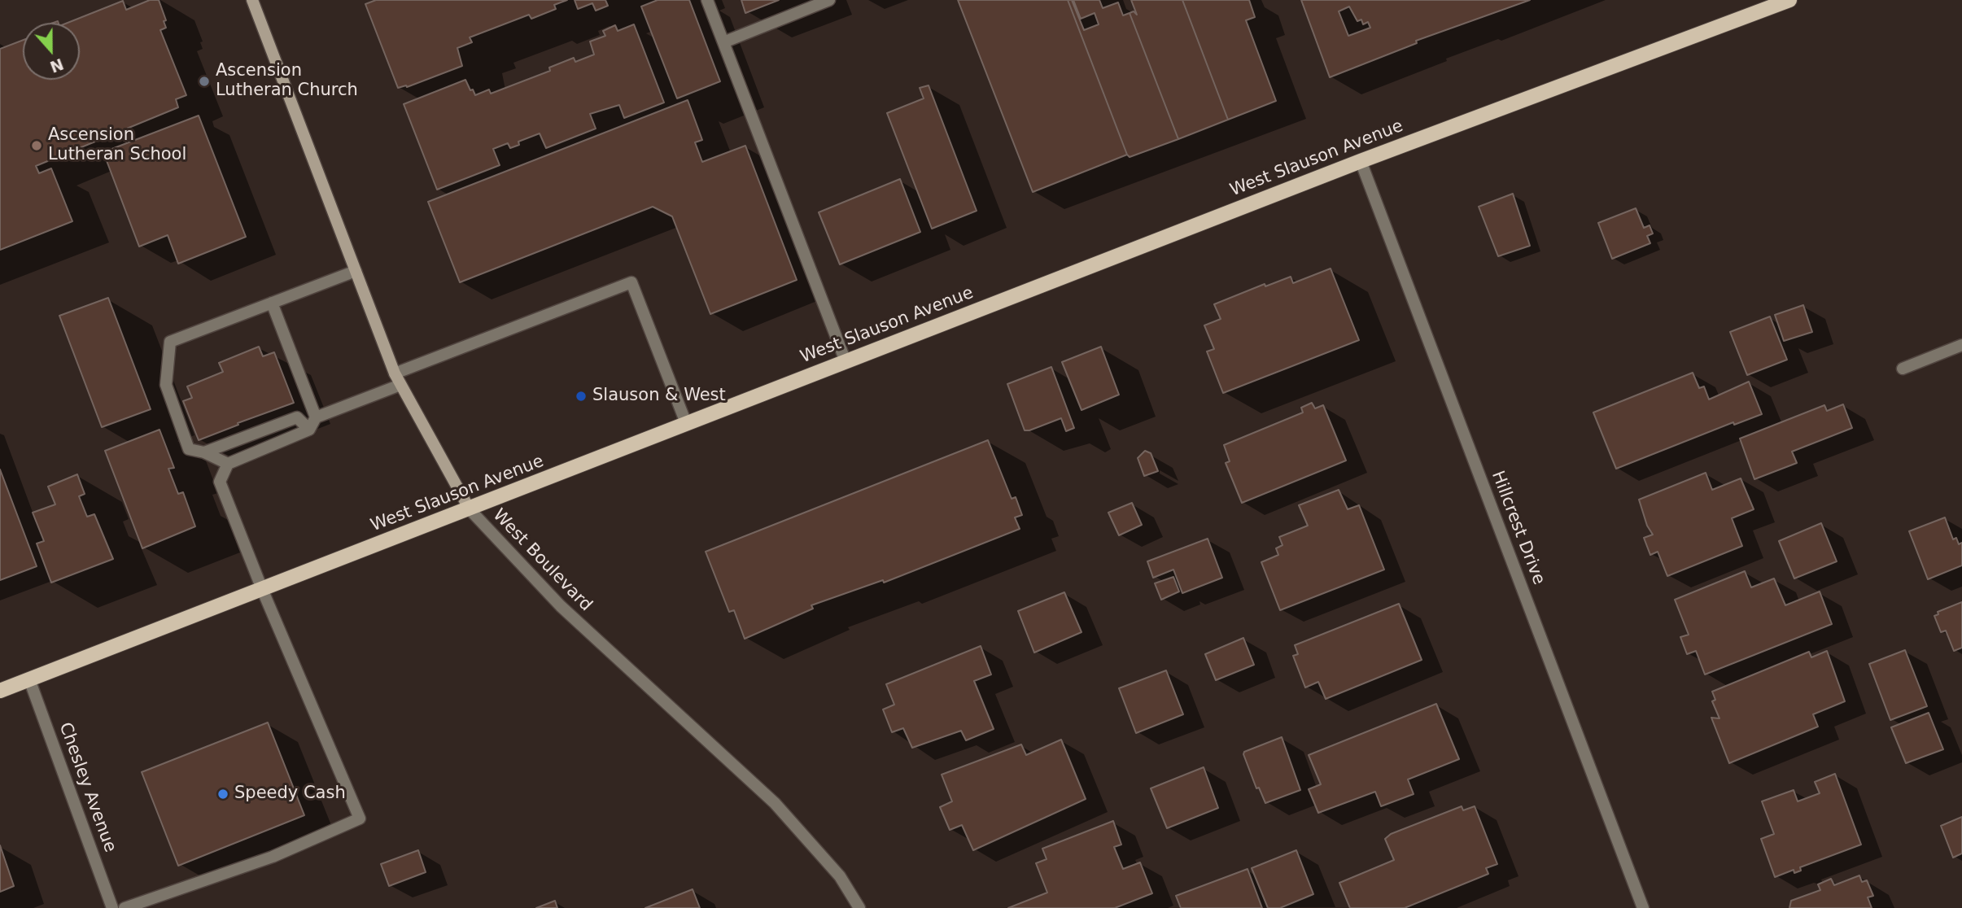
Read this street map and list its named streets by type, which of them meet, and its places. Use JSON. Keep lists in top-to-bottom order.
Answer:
{
  "streets": {
    "main road": ["West Slauson Avenue", "West Boulevard"],
    "street": ["Hillcrest Drive", "Chesley Avenue"]
  },
  "crossings": [
    ["West Slauson Avenue", "Hillcrest Drive"],
    ["West Slauson Avenue", "West Boulevard"],
    ["West Slauson Avenue", "Chesley Avenue"]
  ],
  "places": [
    "Ascension Lutheran Church",
    "Ascension Lutheran School",
    "Slauson & West",
    "Speedy Cash"
  ],
  "north": "bottom"
}
